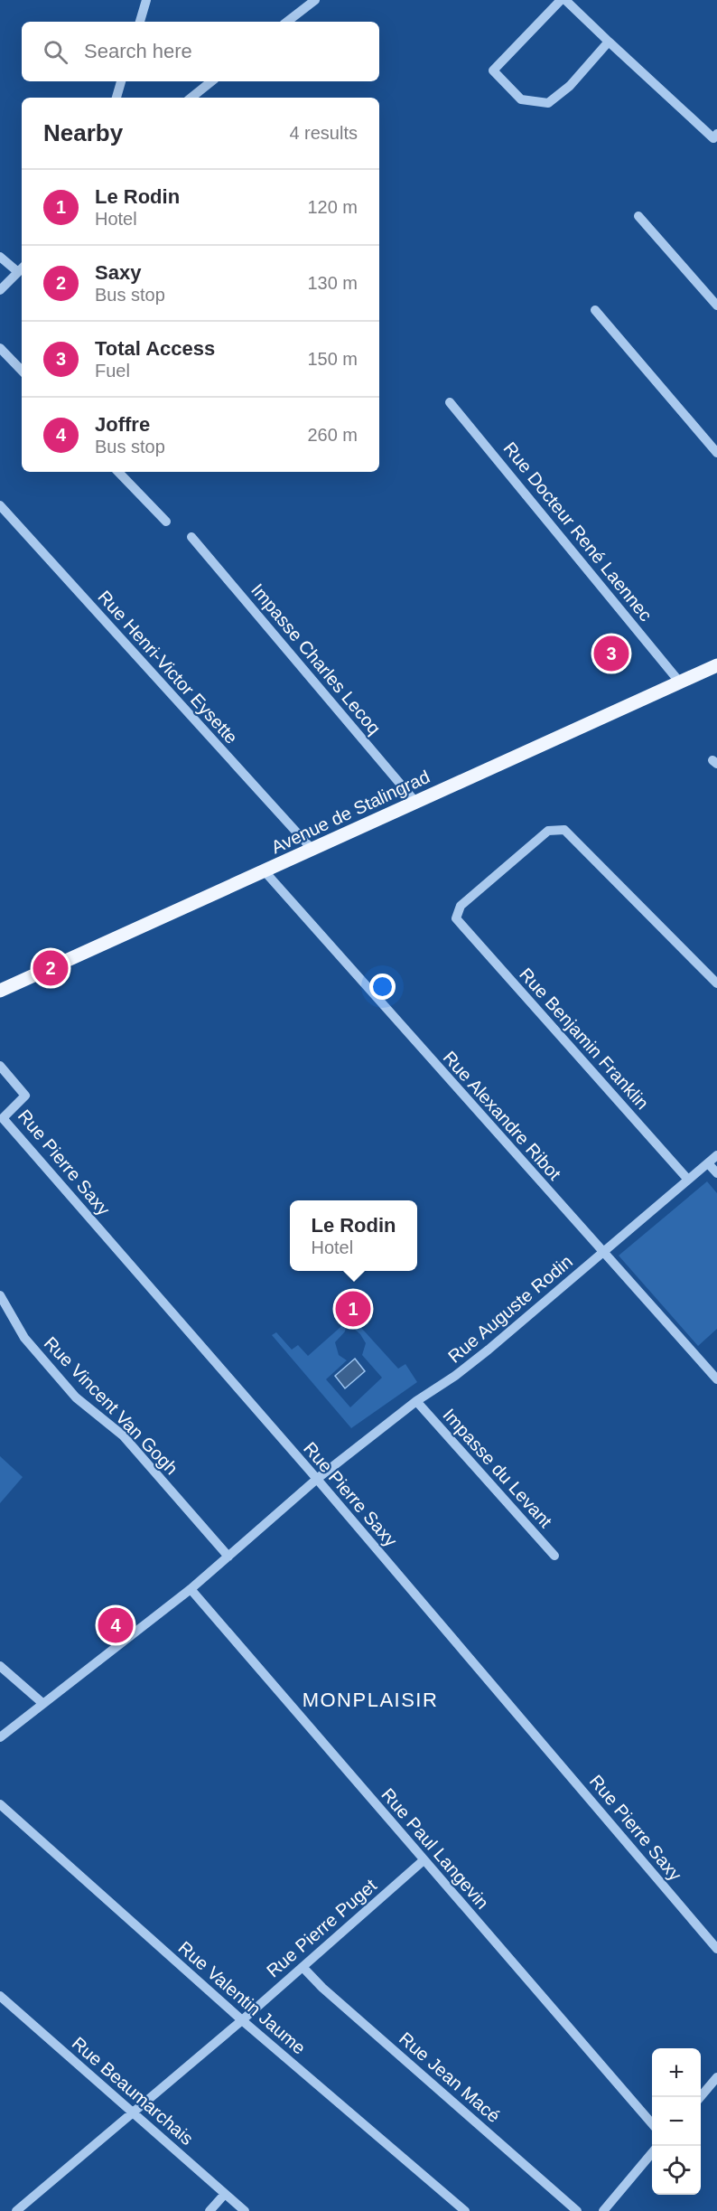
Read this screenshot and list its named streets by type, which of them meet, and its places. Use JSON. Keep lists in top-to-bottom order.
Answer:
{
  "streets": {
    "main road": ["Avenue de Stalingrad"],
    "street": [
      "Rue Docteur René Laennec",
      "Impasse Charles Lecoq",
      "Rue Henri-Victor Eysette",
      "Rue Benjamin Franklin",
      "Rue Alexandre Ribot",
      "Rue Pierre Saxy",
      "Rue Auguste Rodin",
      "Rue Vincent Van Gogh",
      "Impasse du Levant",
      "Rue Paul Langevin",
      "Rue Pierre Puget",
      "Rue Valentin Jaume",
      "Rue Jean Macé",
      "Rue Beaumarchais"
    ]
  },
  "crossings": [
    ["Rue Docteur René Laennec", "Avenue de Stalingrad"],
    ["Impasse Charles Lecoq", "Avenue de Stalingrad"],
    ["Rue Henri-Victor Eysette", "Avenue de Stalingrad"],
    ["Avenue de Stalingrad", "Rue Alexandre Ribot"],
    ["Rue Benjamin Franklin", "Rue Auguste Rodin"],
    ["Rue Alexandre Ribot", "Rue Auguste Rodin"],
    ["Rue Pierre Saxy", "Rue Auguste Rodin"],
    ["Rue Auguste Rodin", "Rue Vincent Van Gogh"],
    ["Rue Auguste Rodin", "Impasse du Levant"],
    ["Rue Auguste Rodin", "Rue Paul Langevin"],
    ["Rue Paul Langevin", "Rue Pierre Puget"],
    ["Rue Pierre Puget", "Rue Valentin Jaume"],
    ["Rue Pierre Puget", "Rue Jean Macé"],
    ["Rue Pierre Puget", "Rue Beaumarchais"]
  ],
  "districts": ["MONPLAISIR"],
  "page": {
    "search": "Search here",
    "heading": ["Nearby", "4 results"],
    "list": [
      {
        "mark": "1",
        "name": "Le Rodin",
        "note": "Hotel",
        "value": "120 m"
      },
      {
        "mark": "2",
        "name": "Saxy",
        "note": "Bus stop",
        "value": "130 m"
      },
      {
        "mark": "3",
        "name": "Total Access",
        "note": "Fuel",
        "value": "150 m"
      },
      {
        "mark": "4",
        "name": "Joffre",
        "note": "Bus stop",
        "value": "260 m"
      }
    ],
    "pins": [
      "3",
      "2",
      "1",
      "4"
    ],
    "popup": ["Le Rodin", "Hotel"],
    "map_buttons": ["+", "−"]
  }
}
